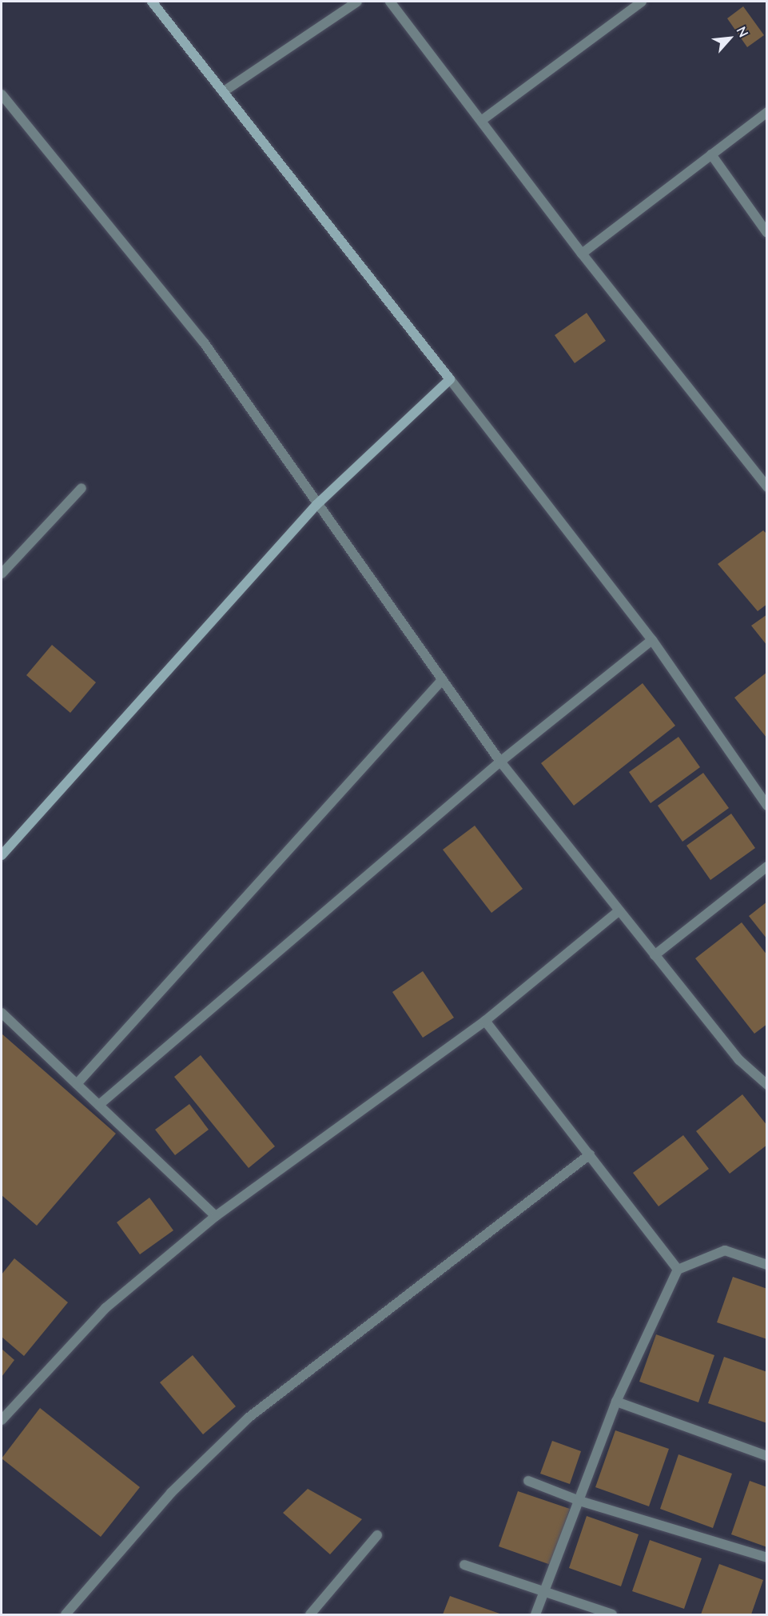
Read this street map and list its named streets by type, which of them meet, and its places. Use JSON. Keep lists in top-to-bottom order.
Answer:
{
  "north": "top right"
}
